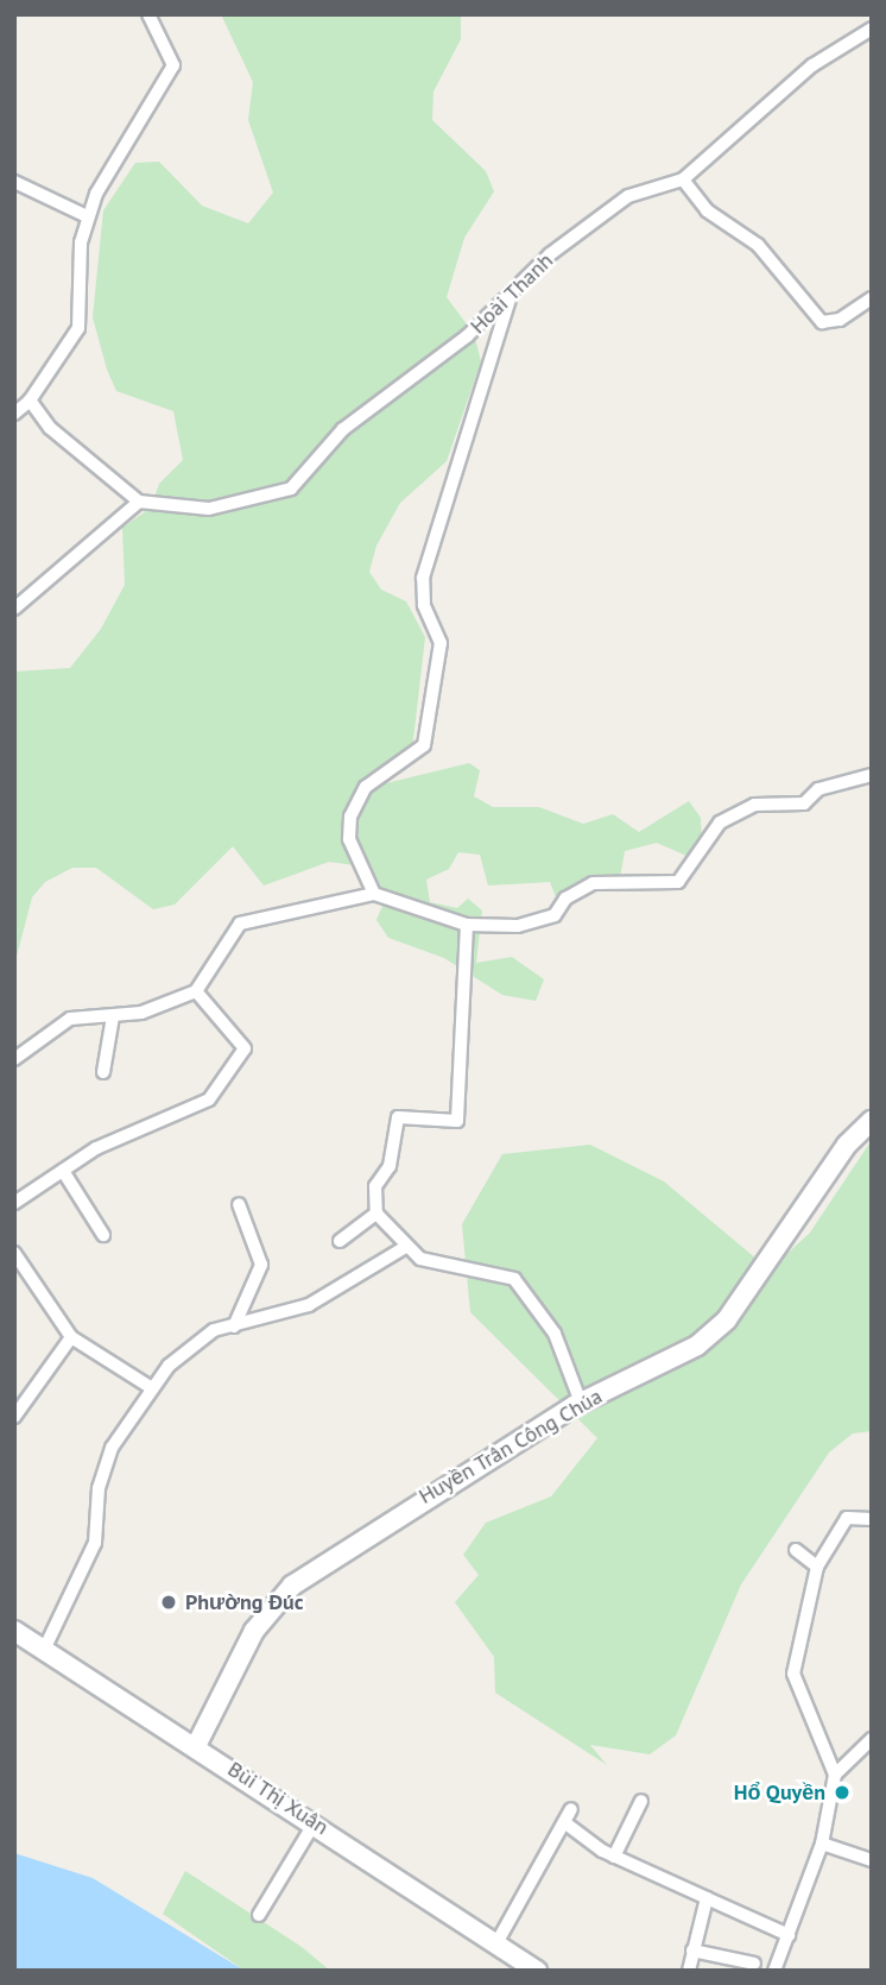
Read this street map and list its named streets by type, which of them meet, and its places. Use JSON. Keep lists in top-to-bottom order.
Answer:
{
  "streets": {
    "street": ["Hoài Thanh", "Huyền Trân Công Chúa", "Bùi Thị Xuân"]
  },
  "crossings": [
    ["Huyền Trân Công Chúa", "Bùi Thị Xuân"]
  ],
  "places": ["Phường Đúc", "Hổ Quyền"]
}
